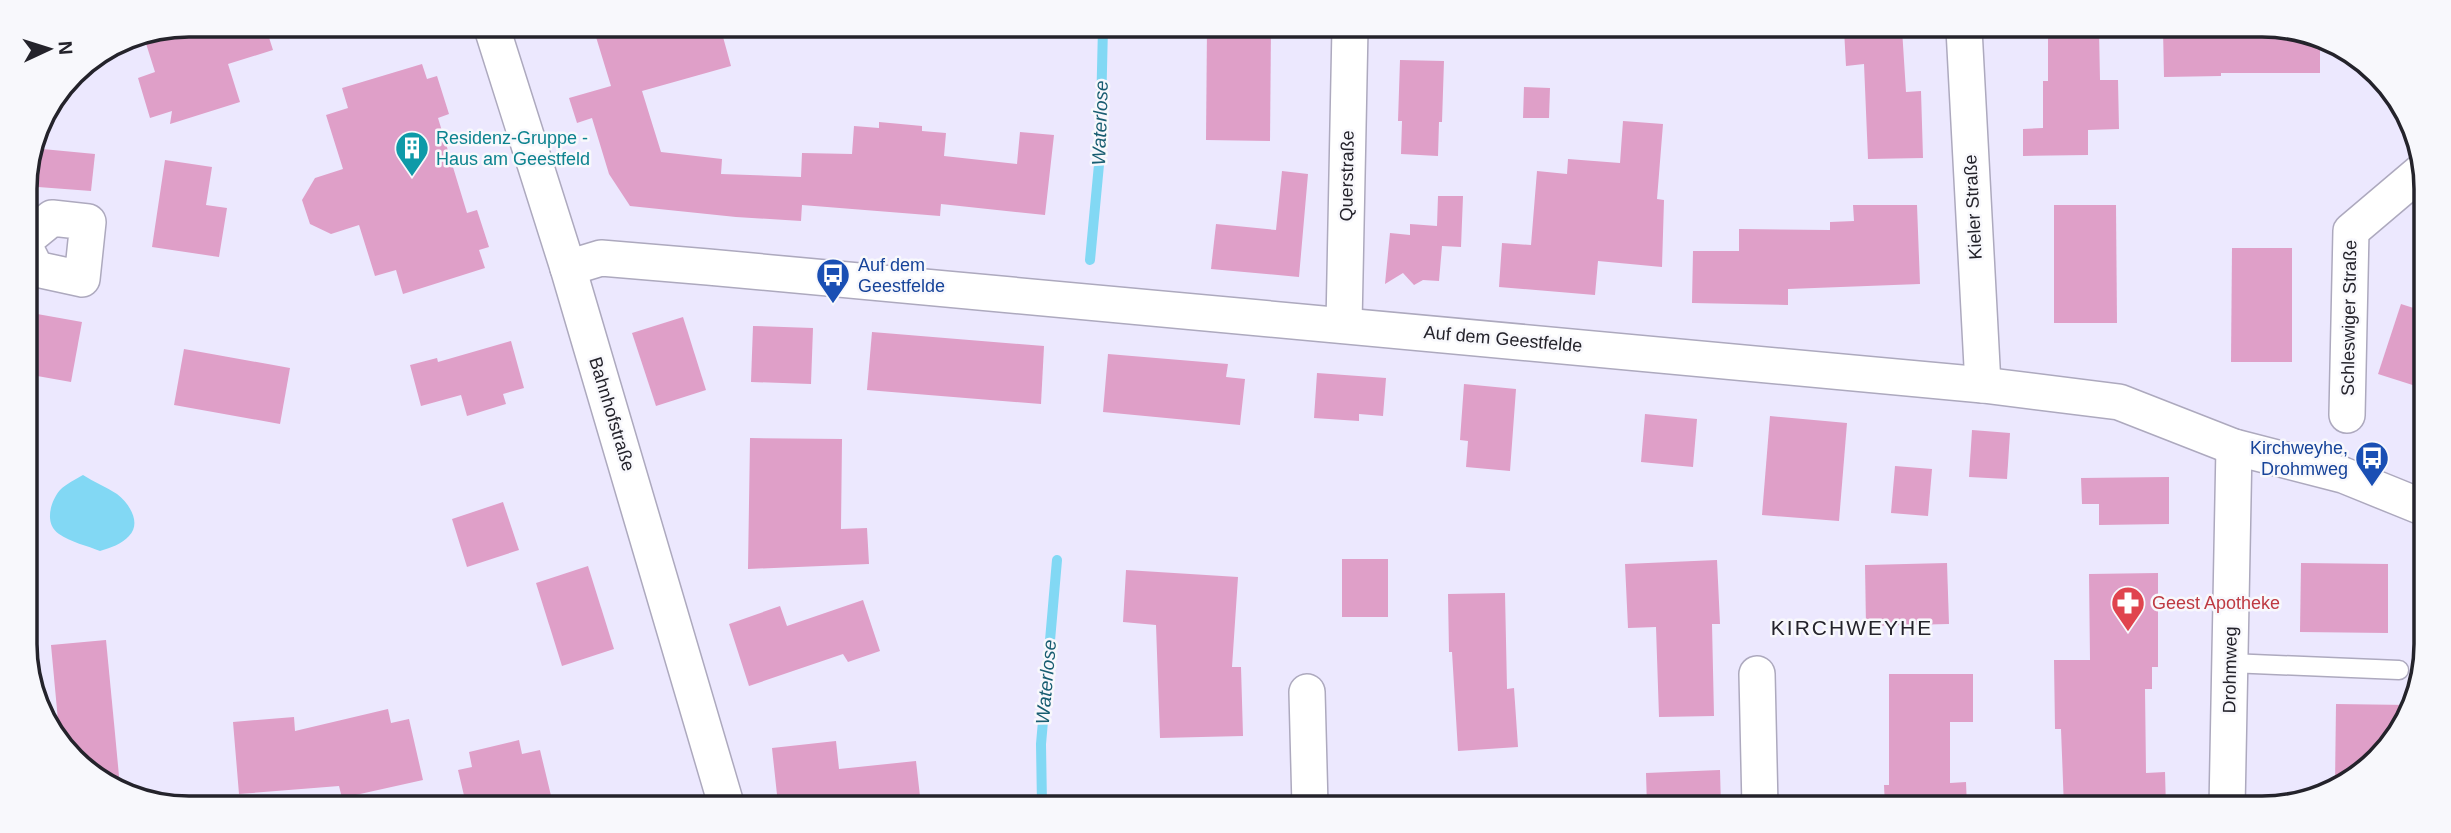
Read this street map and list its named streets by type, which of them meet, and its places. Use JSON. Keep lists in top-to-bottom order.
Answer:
{
  "streets": {
    "street": [
      "Querstraße",
      "Kieler Straße",
      "Schleswiger Straße",
      "Auf dem Geestfelde",
      "Bahnhofstraße",
      "Drohmweg"
    ]
  },
  "crossings": [
    ["Querstraße", "Auf dem Geestfelde"],
    ["Kieler Straße", "Auf dem Geestfelde"],
    ["Auf dem Geestfelde", "Bahnhofstraße"],
    ["Auf dem Geestfelde", "Drohmweg"]
  ],
  "districts": ["KIRCHWEYHE"],
  "water": ["Waterlose"],
  "places": {
    "building": ["Residenz-Gruppe - Haus am Geestfeld"],
    "bus stop": ["Auf dem Geestfelde", "Kirchweyhe, Drohmweg"],
    "pharmacy": ["Geest Apotheke"]
  },
  "north": "right"
}
